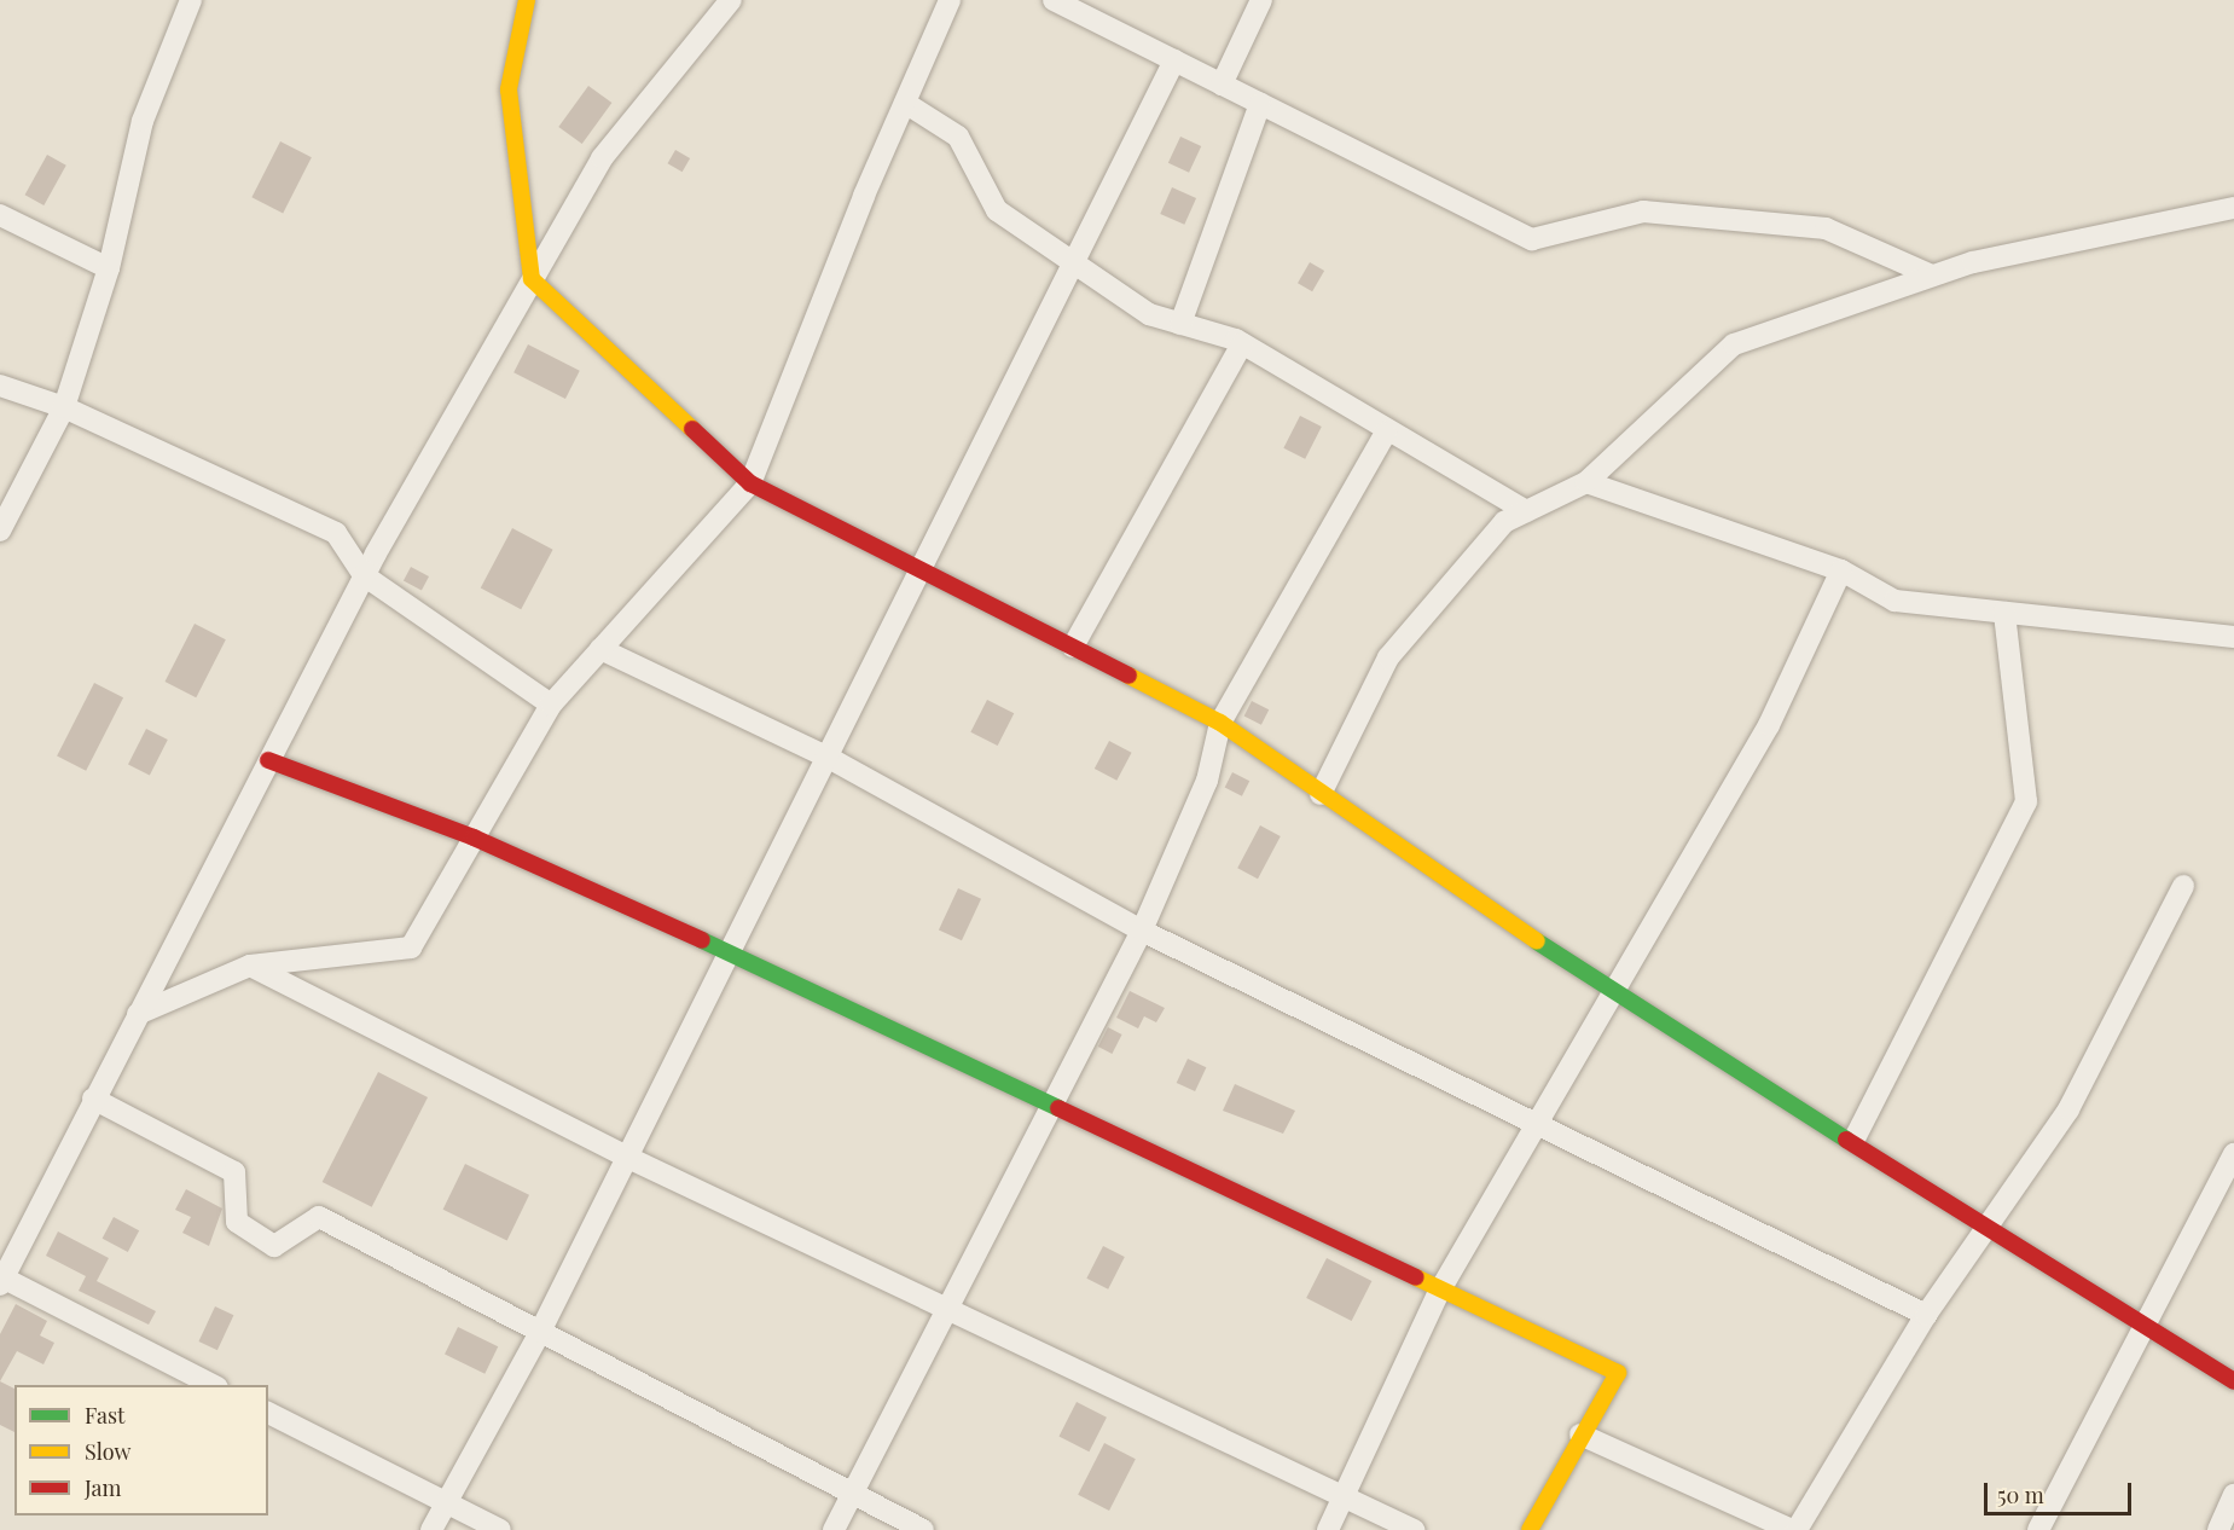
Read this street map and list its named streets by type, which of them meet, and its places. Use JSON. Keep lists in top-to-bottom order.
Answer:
{
  "legend": ["Fast", "Slow", "Jam"],
  "scale_bar": "50 m"
}
